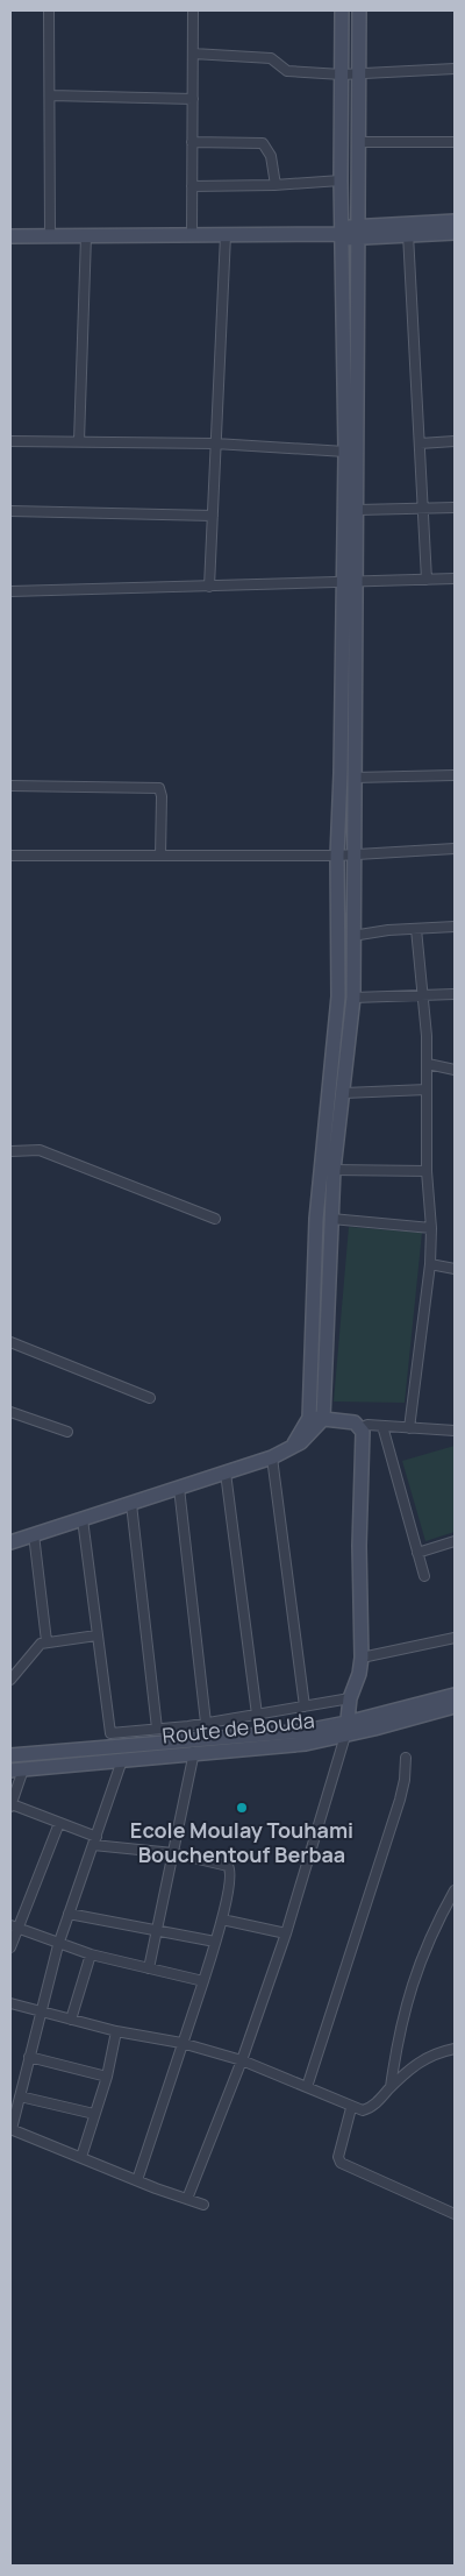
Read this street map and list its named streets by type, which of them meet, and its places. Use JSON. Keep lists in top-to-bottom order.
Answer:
{
  "streets": {
    "main road": ["Route de Bouda"]
  },
  "places": ["Ecole Moulay Touhami Bouchentouf Berbaa"]
}
